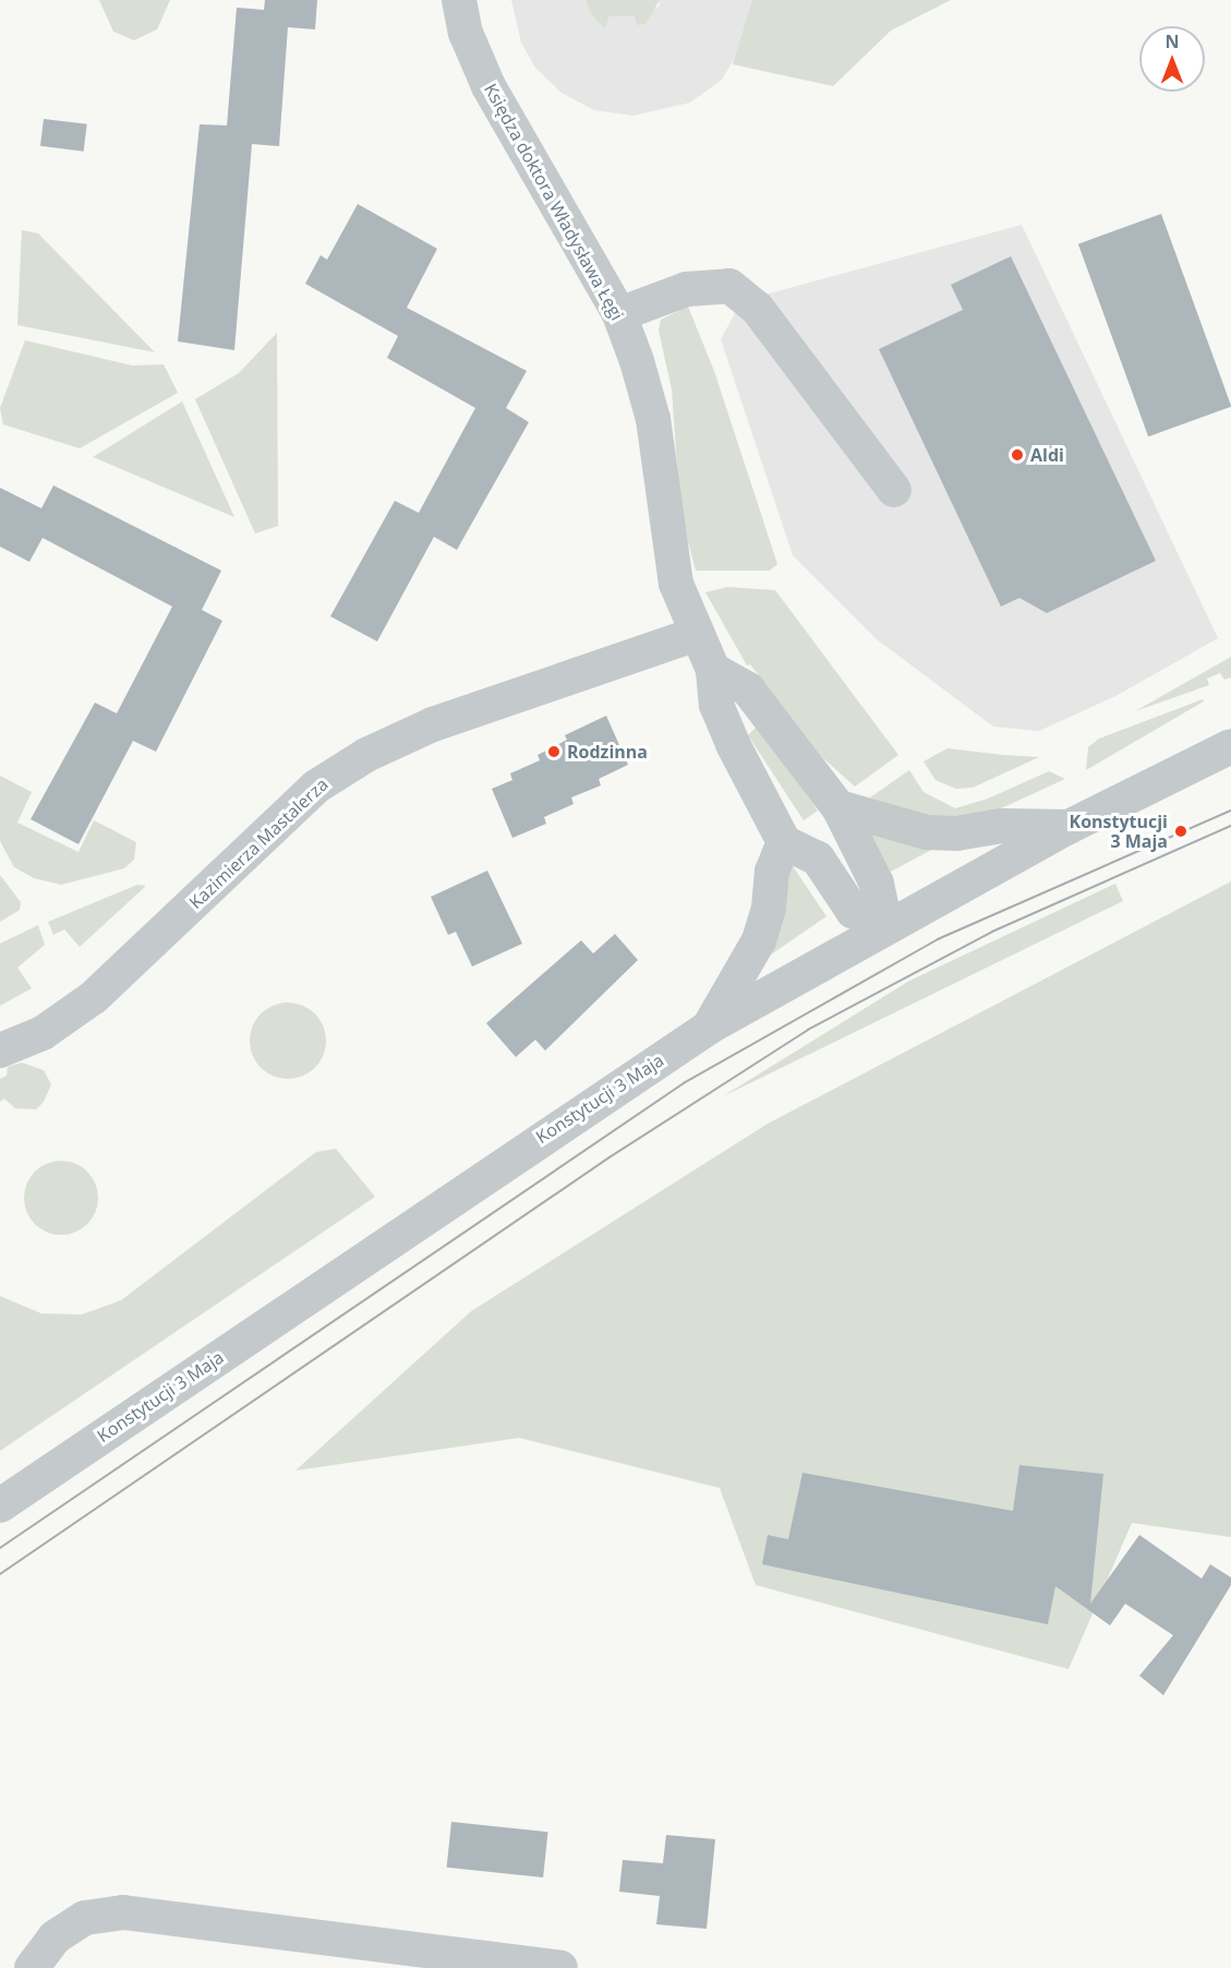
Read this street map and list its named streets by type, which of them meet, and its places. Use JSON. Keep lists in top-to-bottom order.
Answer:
{
  "streets": {
    "street": ["Księdza doktora Władysława Łęgi", "Kazimierza Mastalerza", "Konstytucji 3 Maja"]
  },
  "crossings": [
    ["Księdza doktora Władysława Łęgi", "Kazimierza Mastalerza"]
  ],
  "places": ["Aldi", "Rodzinna", "Konstytucji 3 Maja"],
  "north": "top"
}
